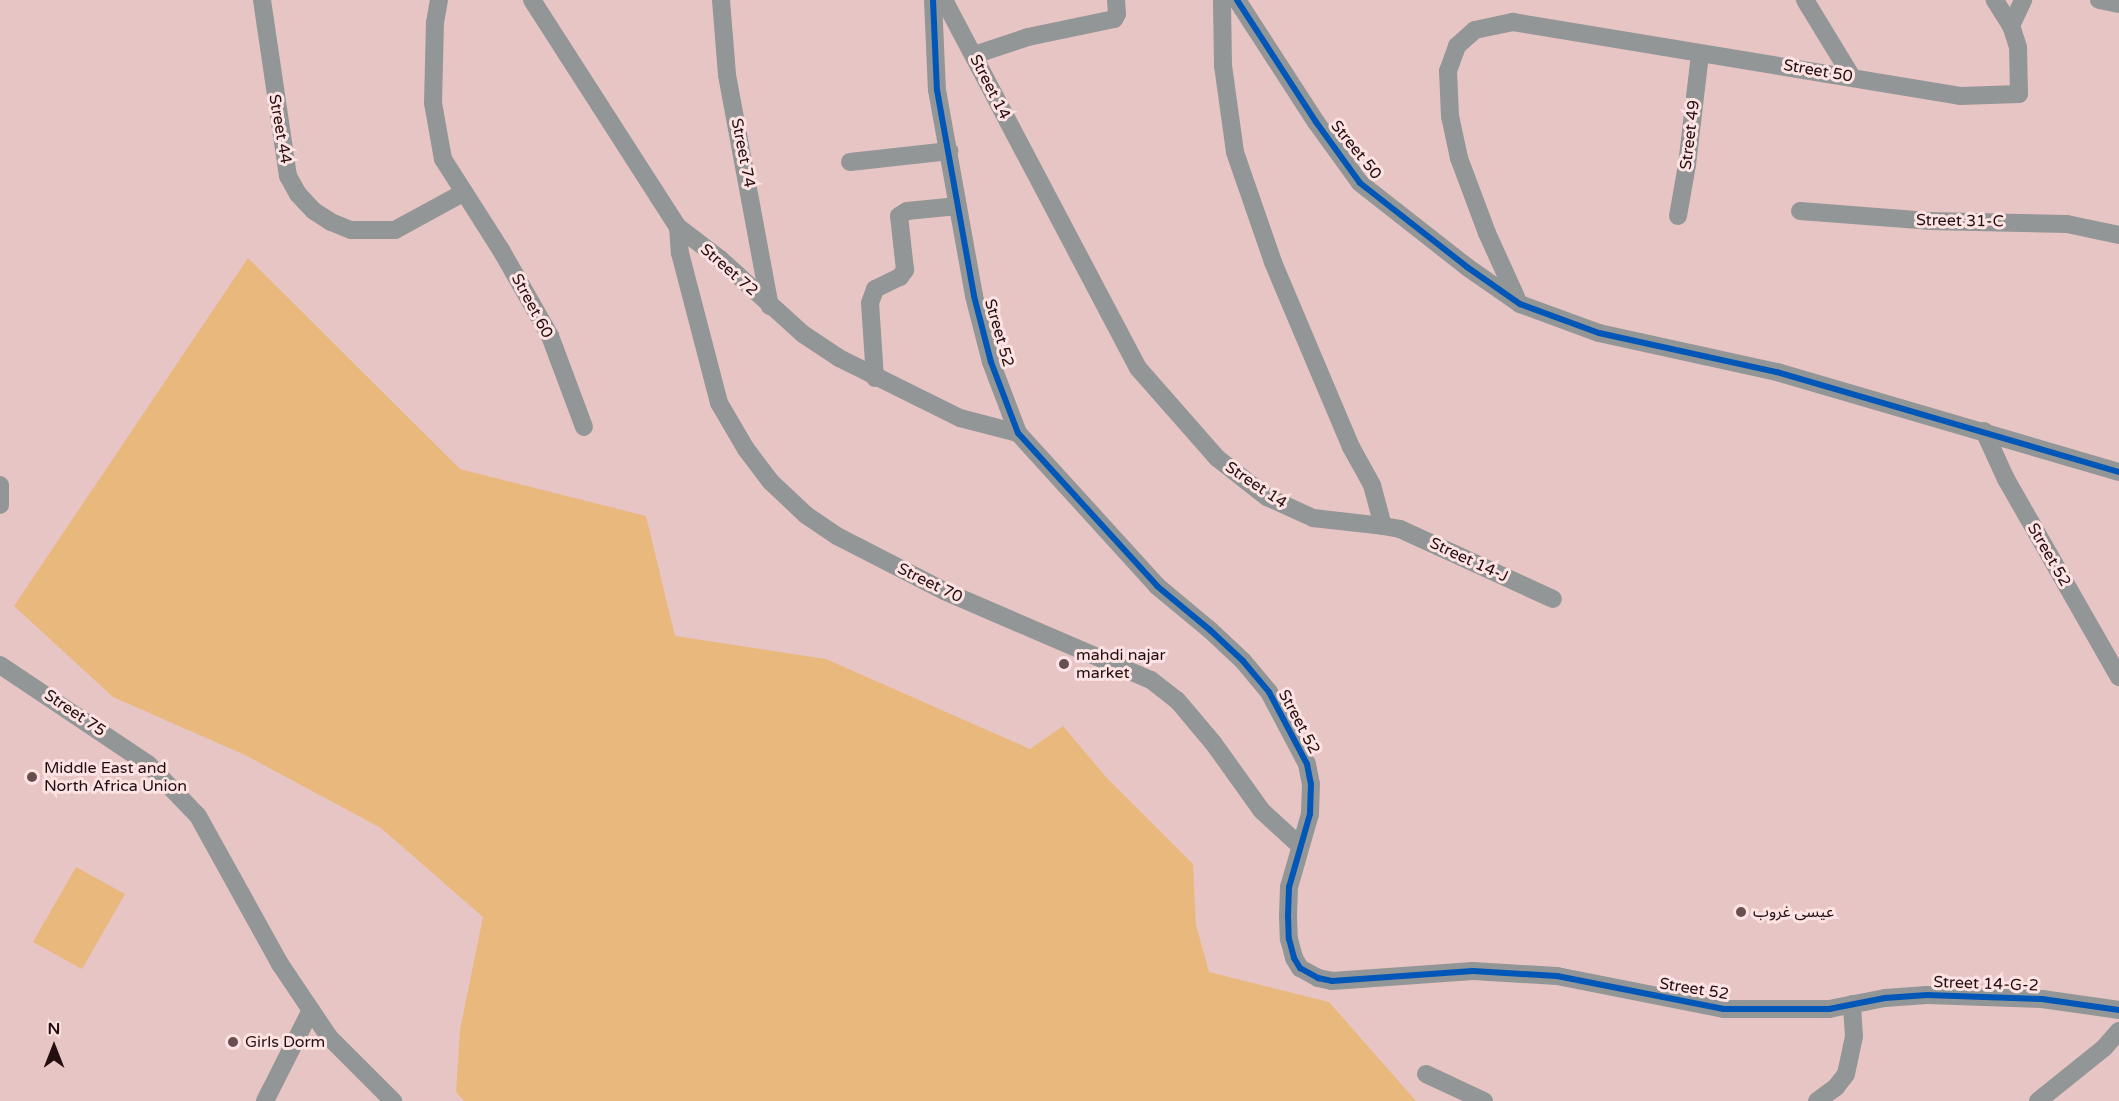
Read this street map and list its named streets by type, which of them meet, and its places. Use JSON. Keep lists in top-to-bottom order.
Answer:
{
  "streets": {
    "street": [
      "Street 50",
      "Street 14",
      "Street 44",
      "Street 49",
      "Street 74",
      "Street 31-C",
      "Street 72",
      "Street 60",
      "Street 52",
      "Street 14-J",
      "Street 70",
      "Street 75",
      "Street 14-G-2"
    ]
  },
  "crossings": [
    ["Street 50", "Street 49"],
    ["Street 14", "Street 14-J"],
    ["Street 44", "Street 60"],
    ["Street 74", "Street 72"],
    ["Street 72", "Street 52"],
    ["Street 72", "Street 70"],
    ["Street 52", "Street 70"],
    ["Street 52", "Street 14-G-2"]
  ],
  "places": [
    "mahdi najar market",
    "Middle East and North Africa Union",
    "عيسى غروب",
    "Girls Dorm"
  ],
  "north": "top"
}
